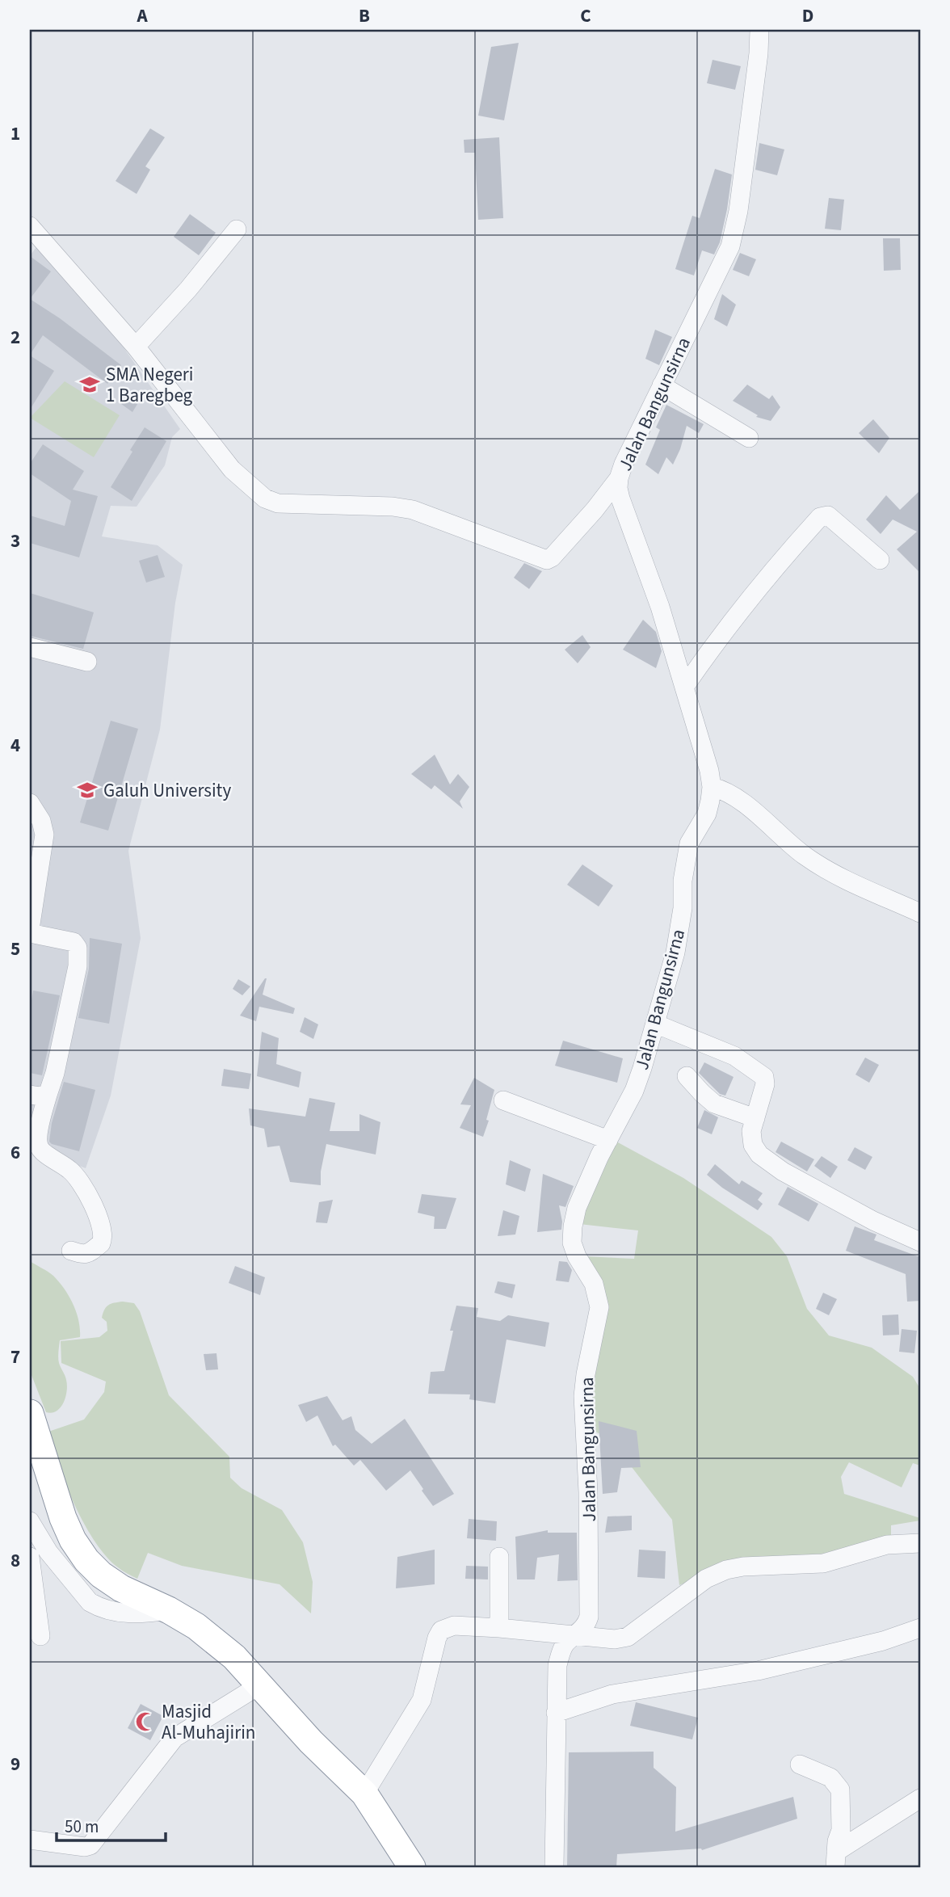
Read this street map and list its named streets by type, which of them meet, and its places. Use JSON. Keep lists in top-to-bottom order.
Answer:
{
  "streets": {
    "street": ["Jalan Bangunsirna"]
  },
  "places": {
    "school or university": ["SMA Negeri 1 Baregbeg", "Galuh University"],
    "mosque": ["Masjid Al-Muhajirin"]
  },
  "scale_bar": "50 m",
  "grid": {
    "columns": [
      "A",
      "B",
      "C",
      "D"
    ],
    "rows": [
      "1",
      "2",
      "3",
      "4",
      "5",
      "6",
      "7",
      "8",
      "9"
    ]
  }
}
